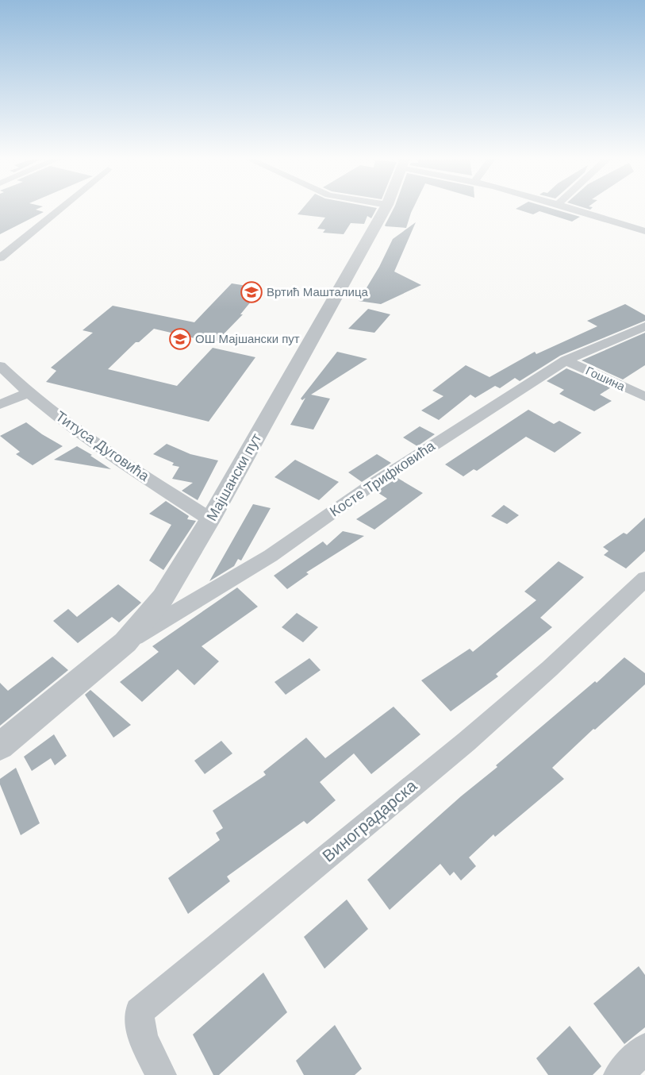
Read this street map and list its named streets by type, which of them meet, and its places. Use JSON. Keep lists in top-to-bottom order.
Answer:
{
  "streets": {
    "street": [
      "Гошина",
      "Титуса Дуговића",
      "Мајшански пут",
      "Косте Трифковића",
      "Виноградарска"
    ]
  },
  "crossings": [
    ["Гошина", "Косте Трифковића"],
    ["Титуса Дуговића", "Мајшански пут"],
    ["Мајшански пут", "Косте Трифковића"]
  ],
  "places": {
    "school or university": ["Вртић Машталица", "ОШ Мајшански пут"]
  }
}
